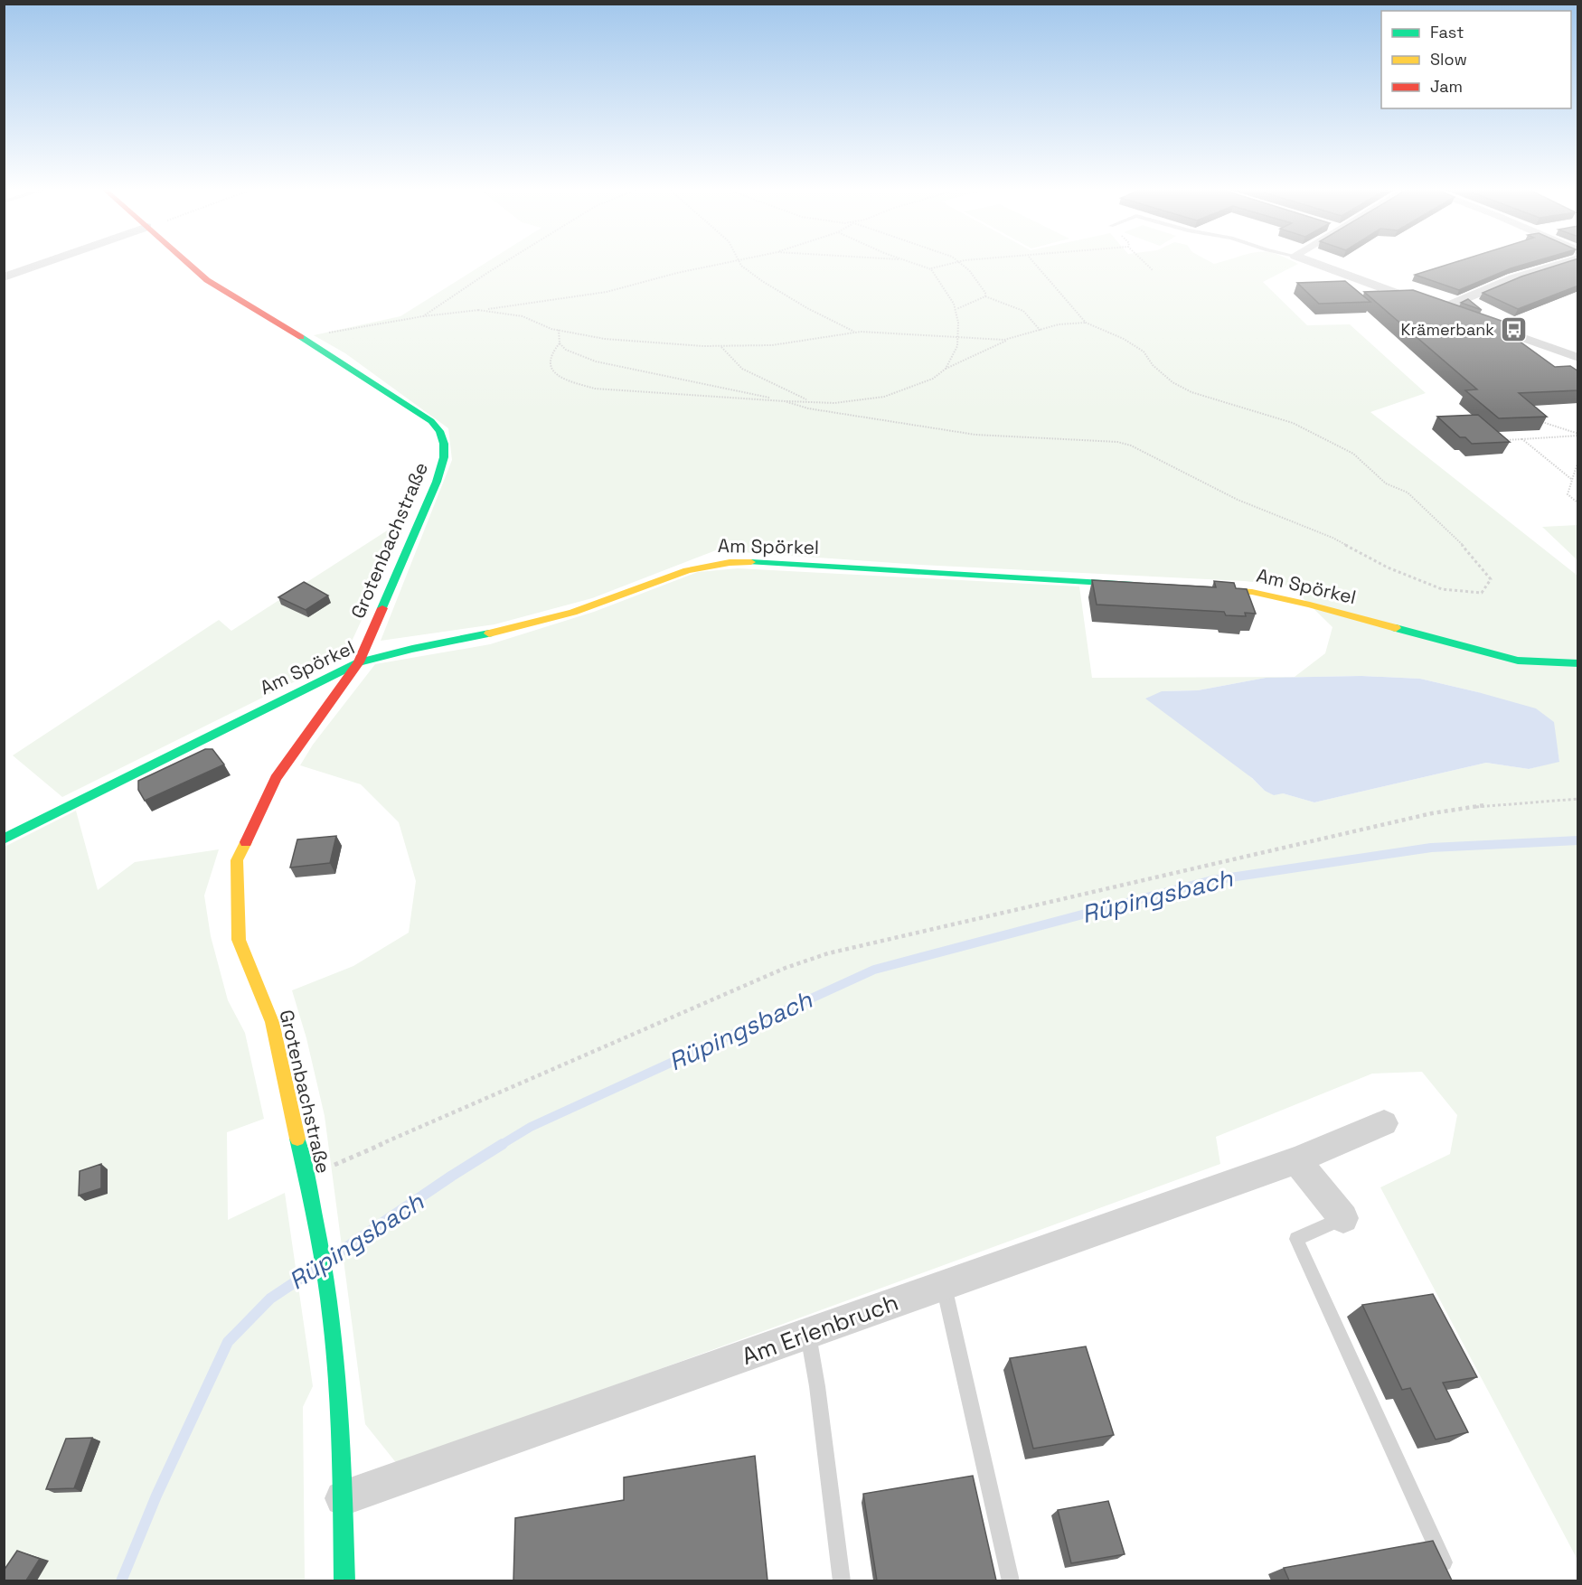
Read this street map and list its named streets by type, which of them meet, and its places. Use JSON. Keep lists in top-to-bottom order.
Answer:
{
  "streets": {
    "street": ["Grotenbachstraße", "Am Spörkel", "Am Erlenbruch"]
  },
  "crossings": [
    ["Grotenbachstraße", "Am Spörkel"],
    ["Grotenbachstraße", "Am Erlenbruch"]
  ],
  "water": ["Rüpingsbach"],
  "places": {
    "bus stop": ["Krämerbank"]
  },
  "legend": ["Fast", "Slow", "Jam"]
}
